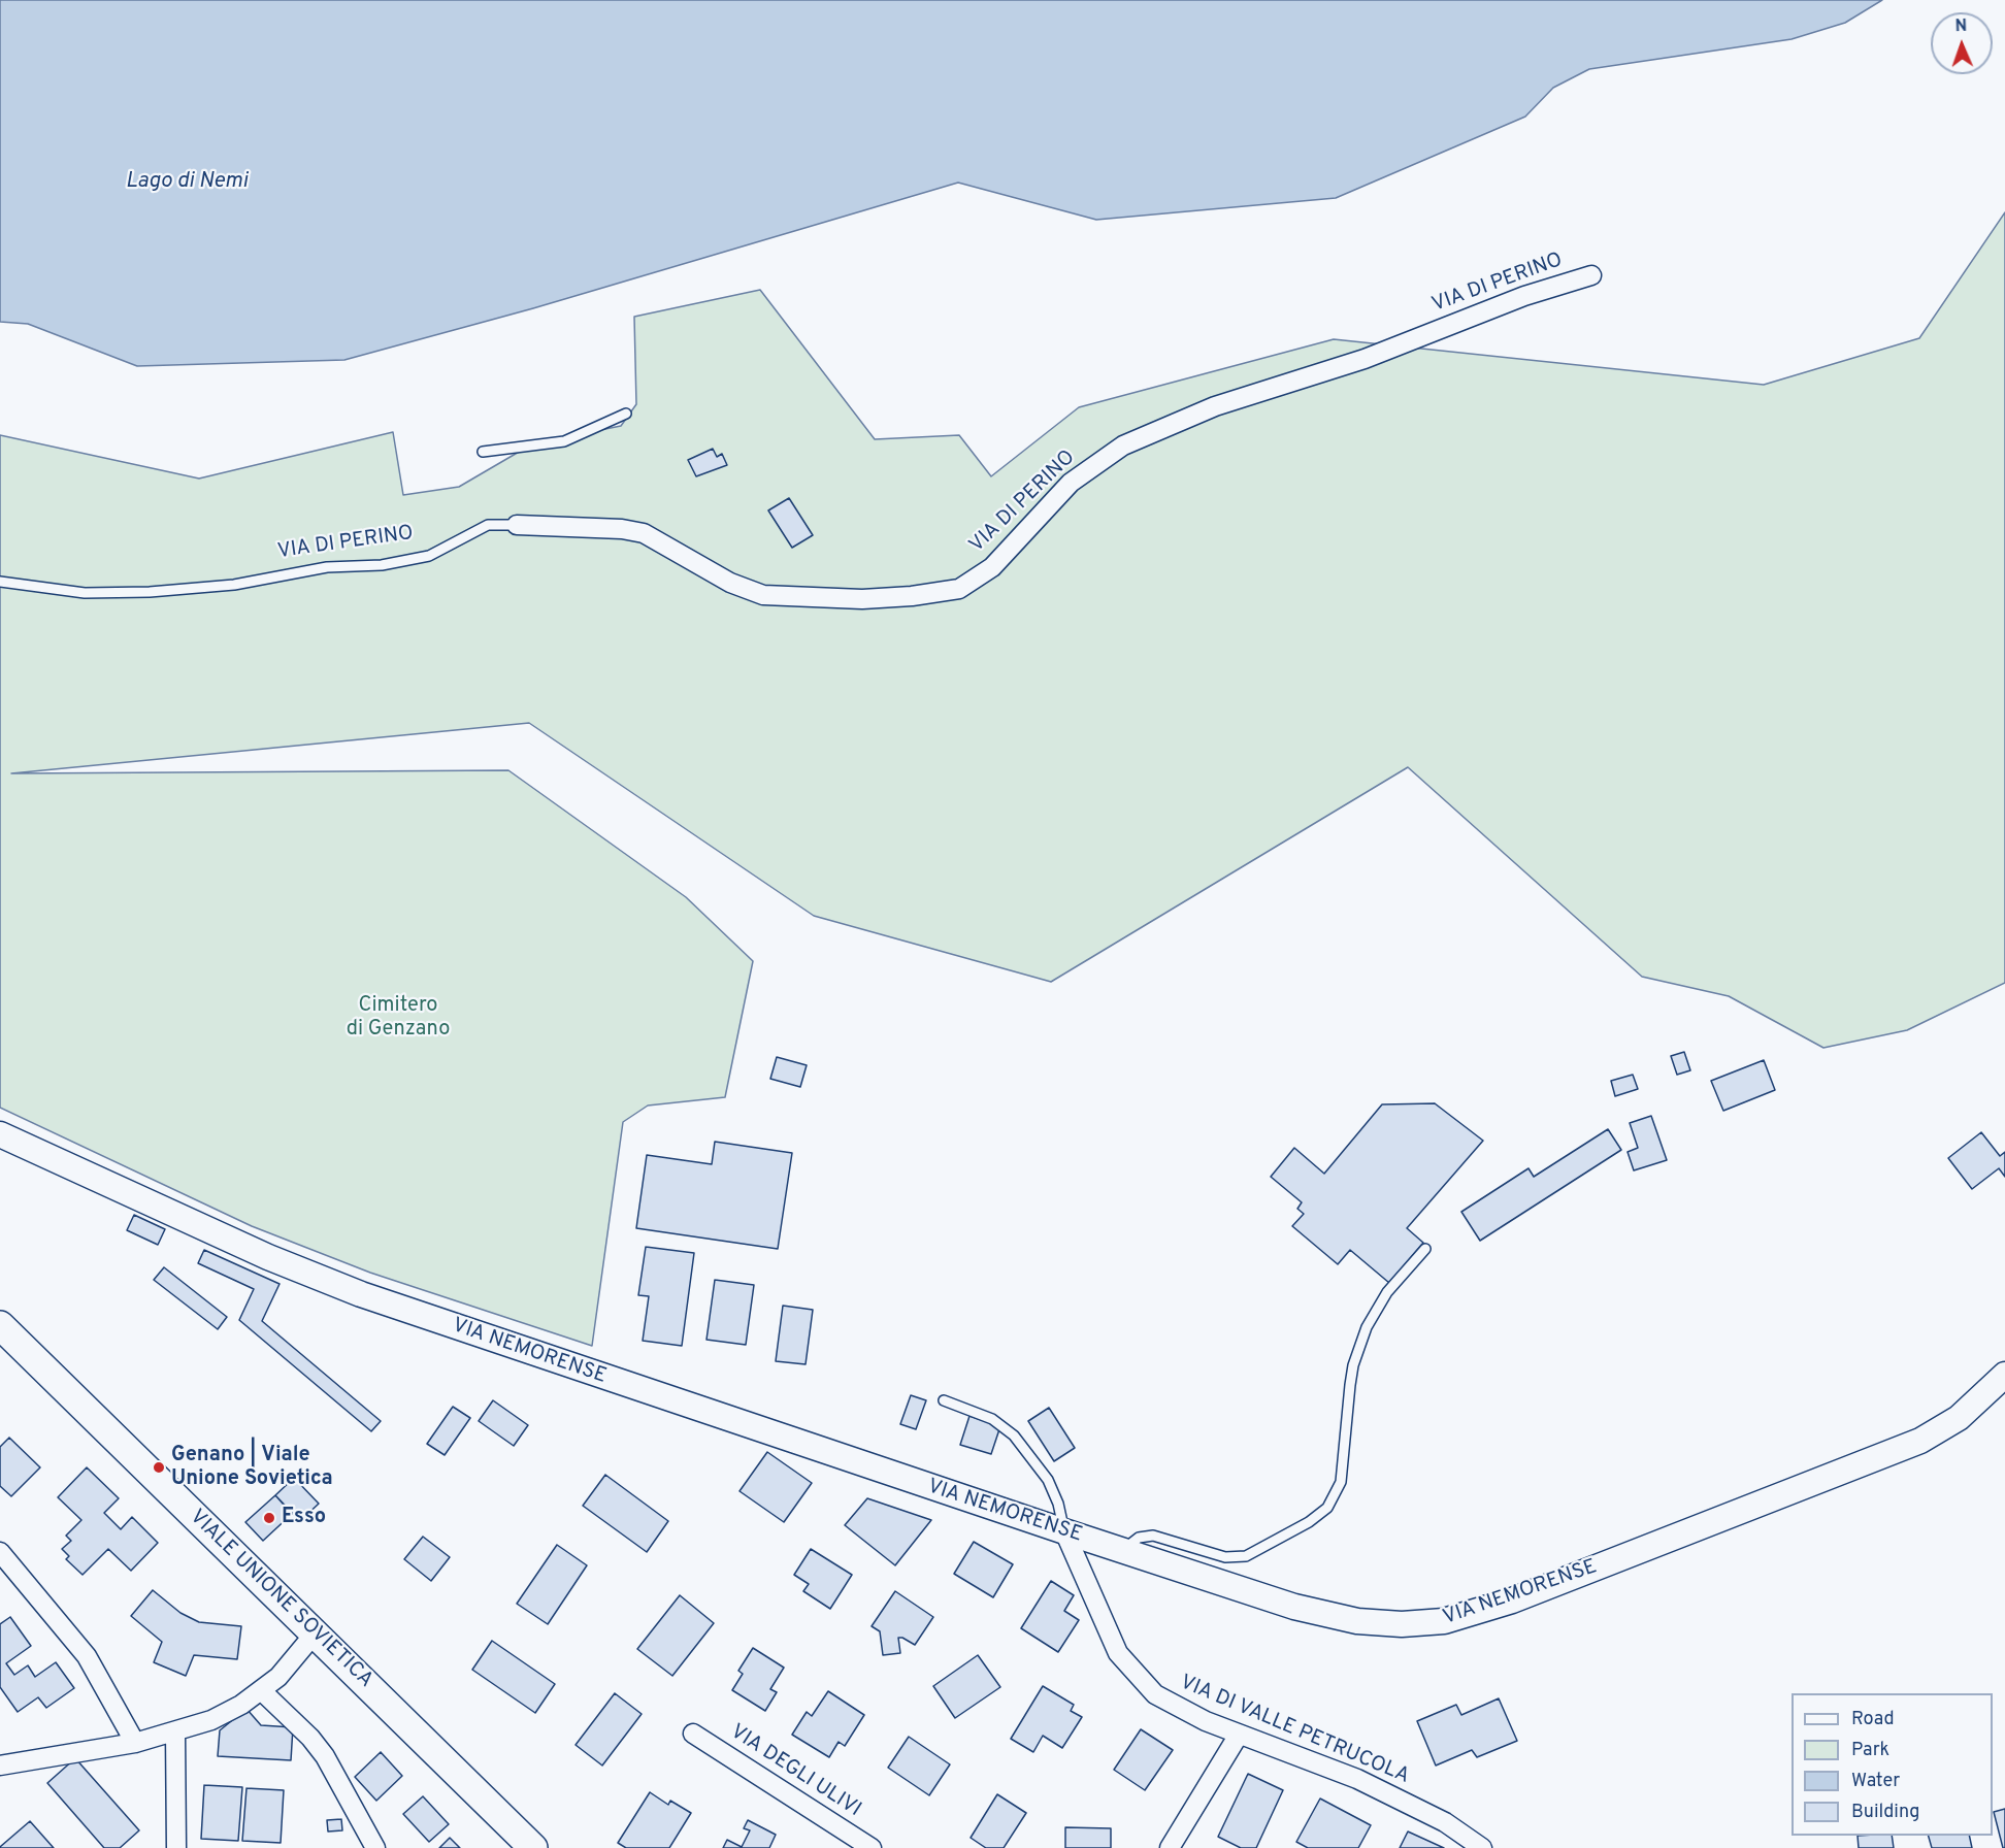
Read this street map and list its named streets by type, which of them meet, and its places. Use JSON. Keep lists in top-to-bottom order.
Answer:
{
  "streets": {
    "main road": ["VIA NEMORENSE", "VIALE UNIONE SOVIETICA"],
    "street": ["VIA DI PERINO", "VIA DI VALLE PETRUCOLA", "VIA DEGLI ULIVI"]
  },
  "crossings": [
    ["VIA NEMORENSE", "VIA DI VALLE PETRUCOLA"]
  ],
  "water": ["Lago di Nemi"],
  "parks": ["Cimitero di Genzano"],
  "places": ["Genano | Viale Unione Sovietica", "Esso"],
  "legend": [
    "Road",
    "Park",
    "Water",
    "Building"
  ],
  "north": "top"
}
